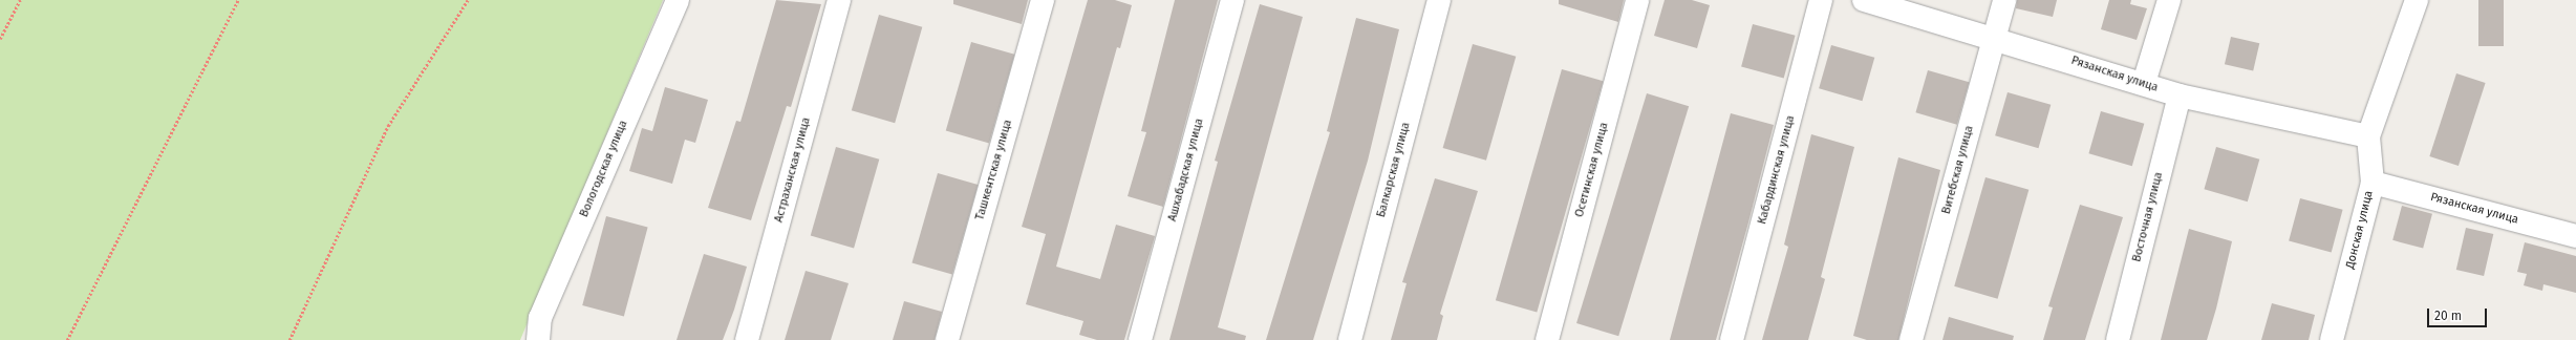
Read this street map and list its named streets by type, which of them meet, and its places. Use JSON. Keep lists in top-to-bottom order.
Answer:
{
  "streets": {
    "street": [
      "Рязанская улица",
      "Вологодская улица",
      "Астраханская улица",
      "Ташкентская улица",
      "Ашхабадская улица",
      "Балкарская улица",
      "Осетинская улица",
      "Кабардинская улица",
      "Витебская улица",
      "Восточная улица",
      "Донская улица"
    ]
  },
  "crossings": [
    ["Рязанская улица", "Витебская улица"],
    ["Рязанская улица", "Восточная улица"],
    ["Рязанская улица", "Донская улица"]
  ],
  "scale_bar": "20 m"
}
